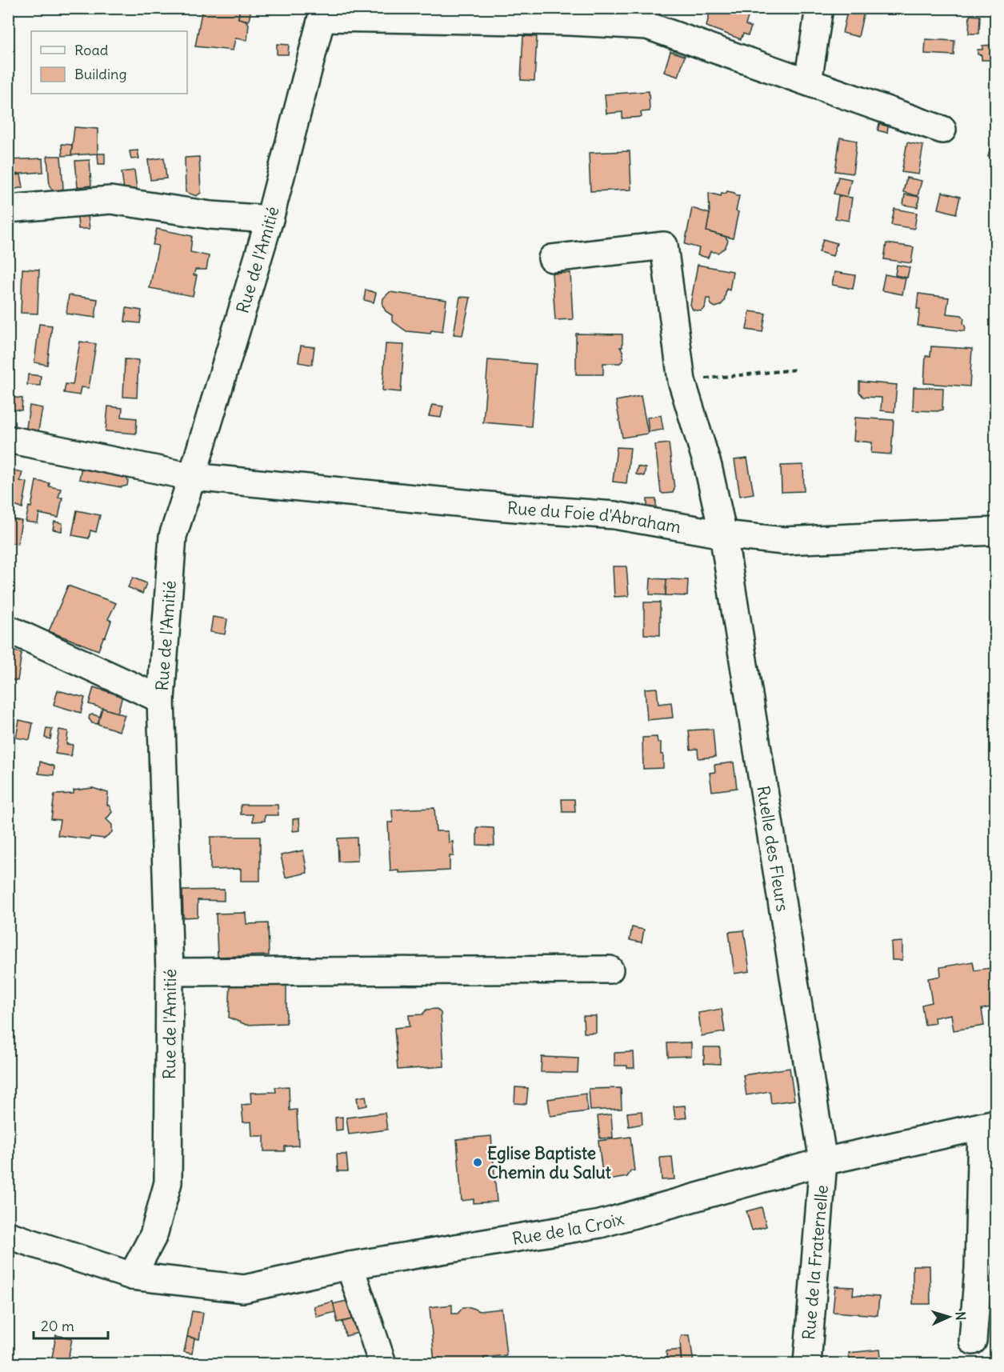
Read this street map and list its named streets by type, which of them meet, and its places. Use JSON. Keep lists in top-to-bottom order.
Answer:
{
  "streets": {
    "street": [
      "Rue de l'Amitié",
      "Rue du Foie d'Abraham",
      "Ruelle des Fleurs",
      "Rue de la Croix",
      "Rue de la Fraternelle"
    ]
  },
  "crossings": [
    ["Rue de l'Amitié", "Rue du Foie d'Abraham"],
    ["Rue de l'Amitié", "Rue de la Croix"],
    ["Rue du Foie d'Abraham", "Ruelle des Fleurs"],
    ["Ruelle des Fleurs", "Rue de la Croix"],
    ["Ruelle des Fleurs", "Rue de la Fraternelle"],
    ["Rue de la Croix", "Rue de la Fraternelle"]
  ],
  "places": ["Eglise Baptiste Chemin du Salut"],
  "legend": ["Road", "Building"],
  "scale_bar": "20 m",
  "north": "right"
}
